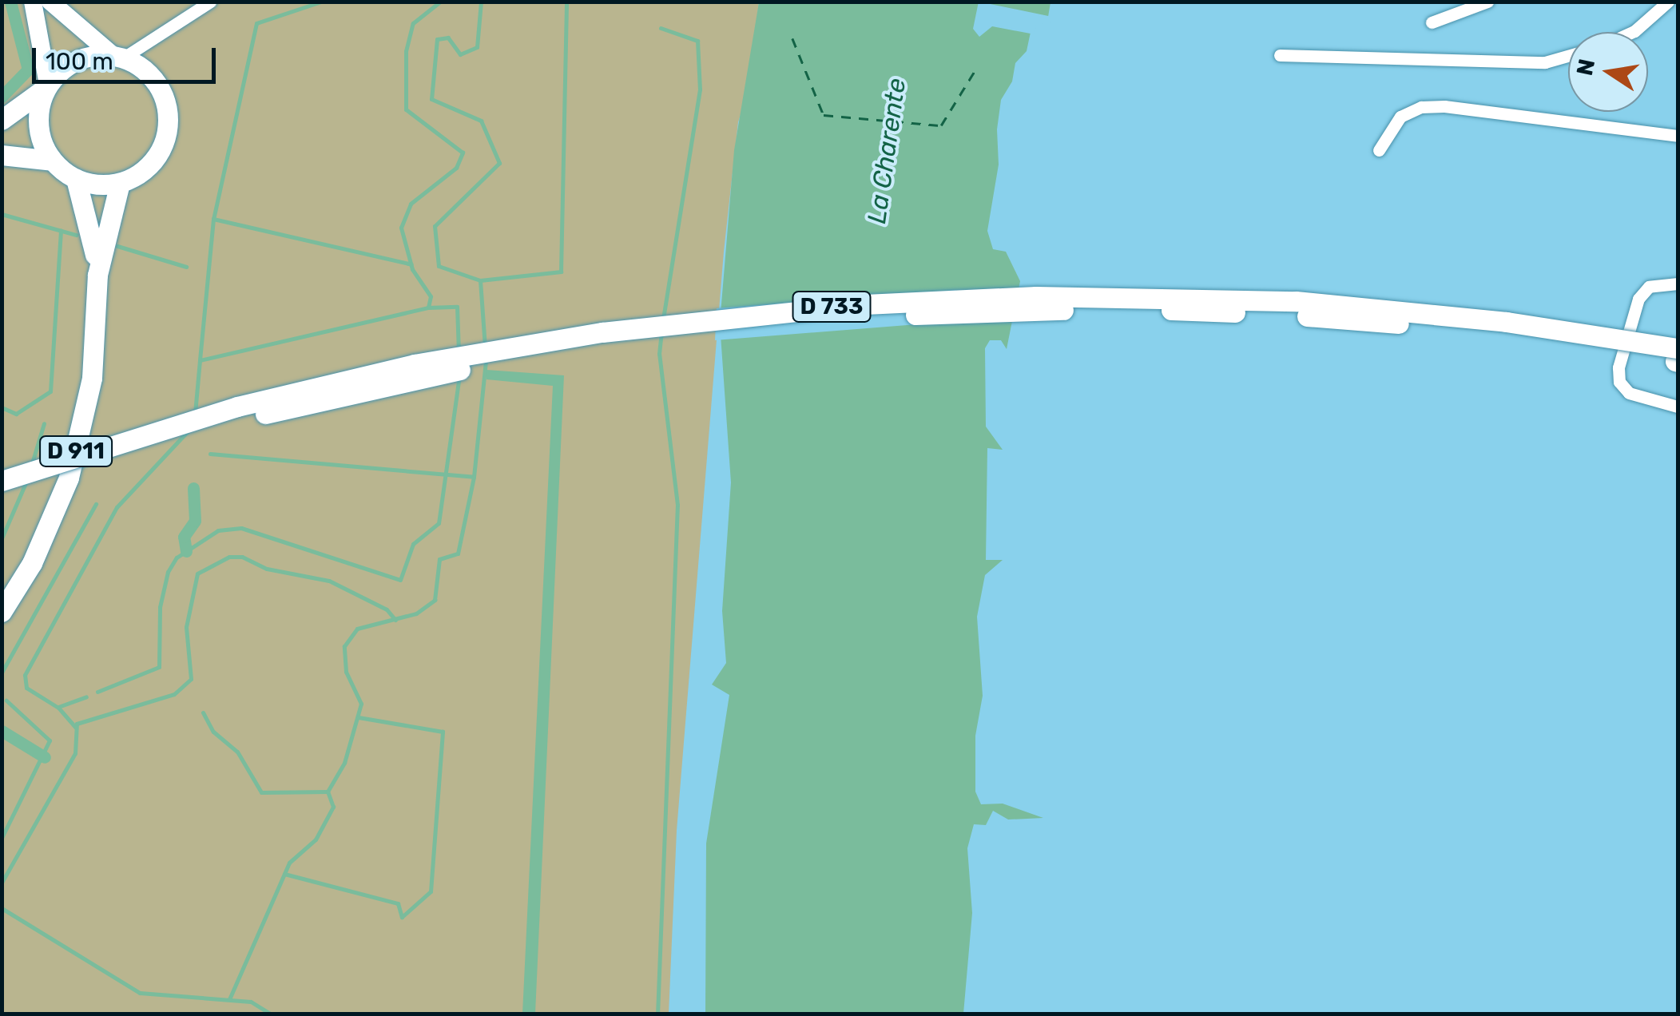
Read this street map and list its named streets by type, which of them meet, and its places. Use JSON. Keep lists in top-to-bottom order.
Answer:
{
  "streets": {
    "main road": ["D 733", "D 911"]
  },
  "water": ["La Charente"],
  "scale_bar": "100 m",
  "north": "left"
}
